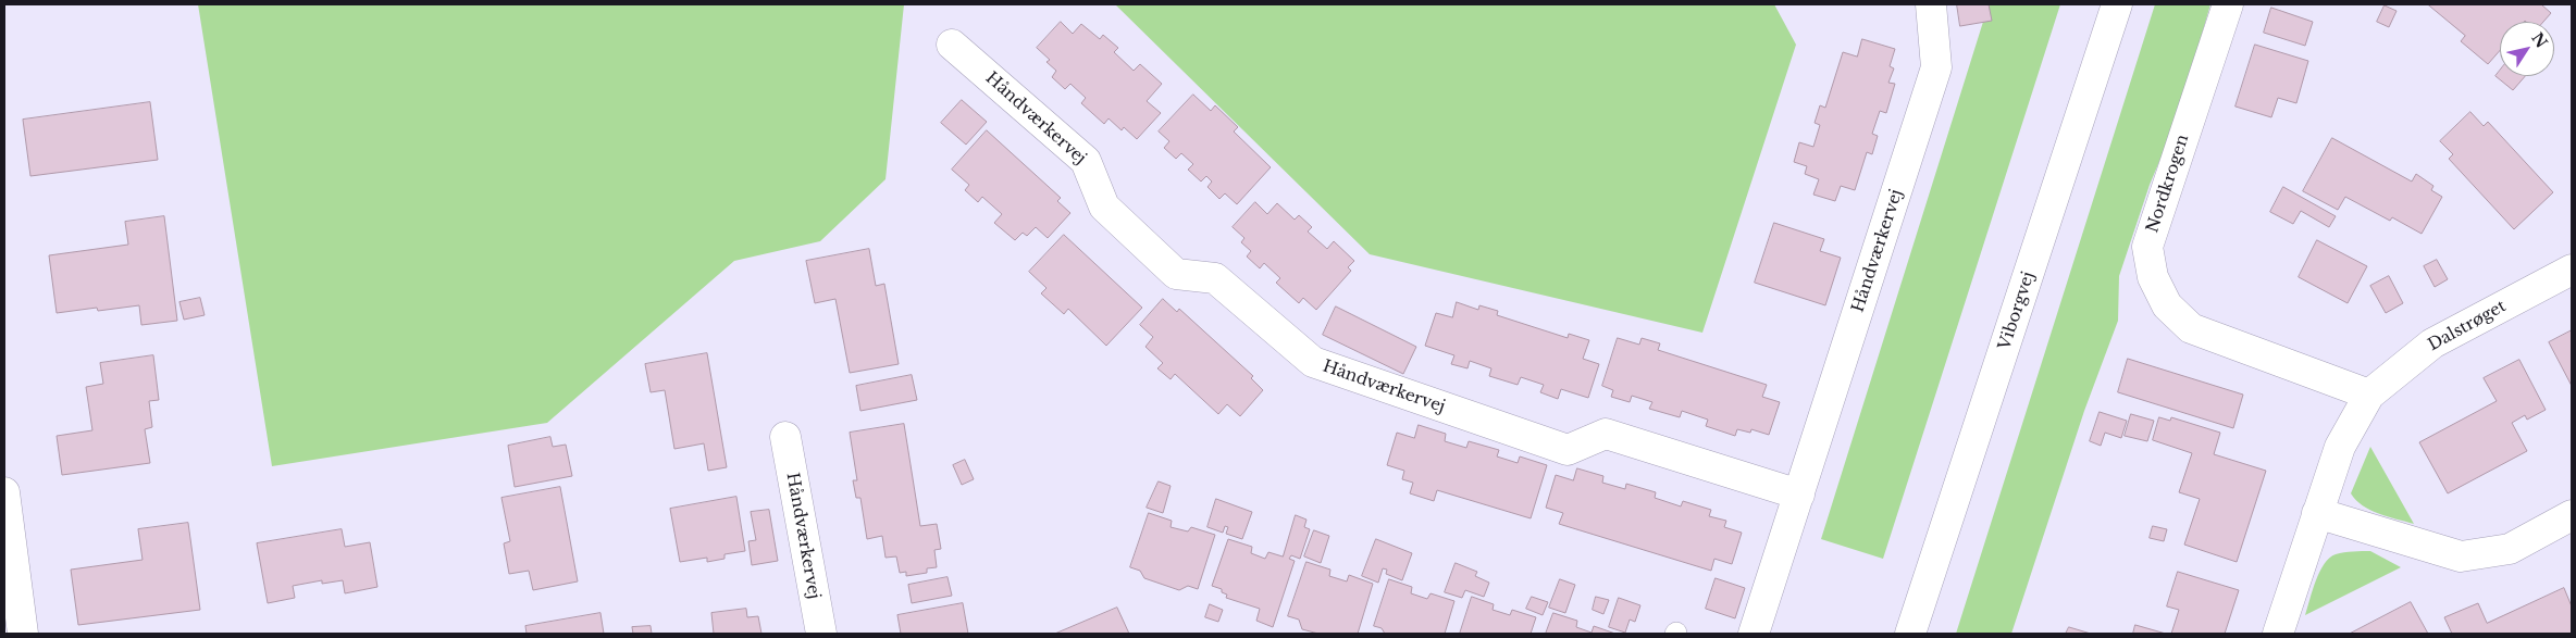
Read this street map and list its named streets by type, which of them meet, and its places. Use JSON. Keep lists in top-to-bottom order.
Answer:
{
  "streets": {
    "street": [
      "Håndværkervej",
      "Nordkrogen",
      "Viborgvej",
      "Dalstrøget"
    ]
  },
  "crossings": [
    ["Nordkrogen", "Dalstrøget"]
  ],
  "north": "top right"
}
